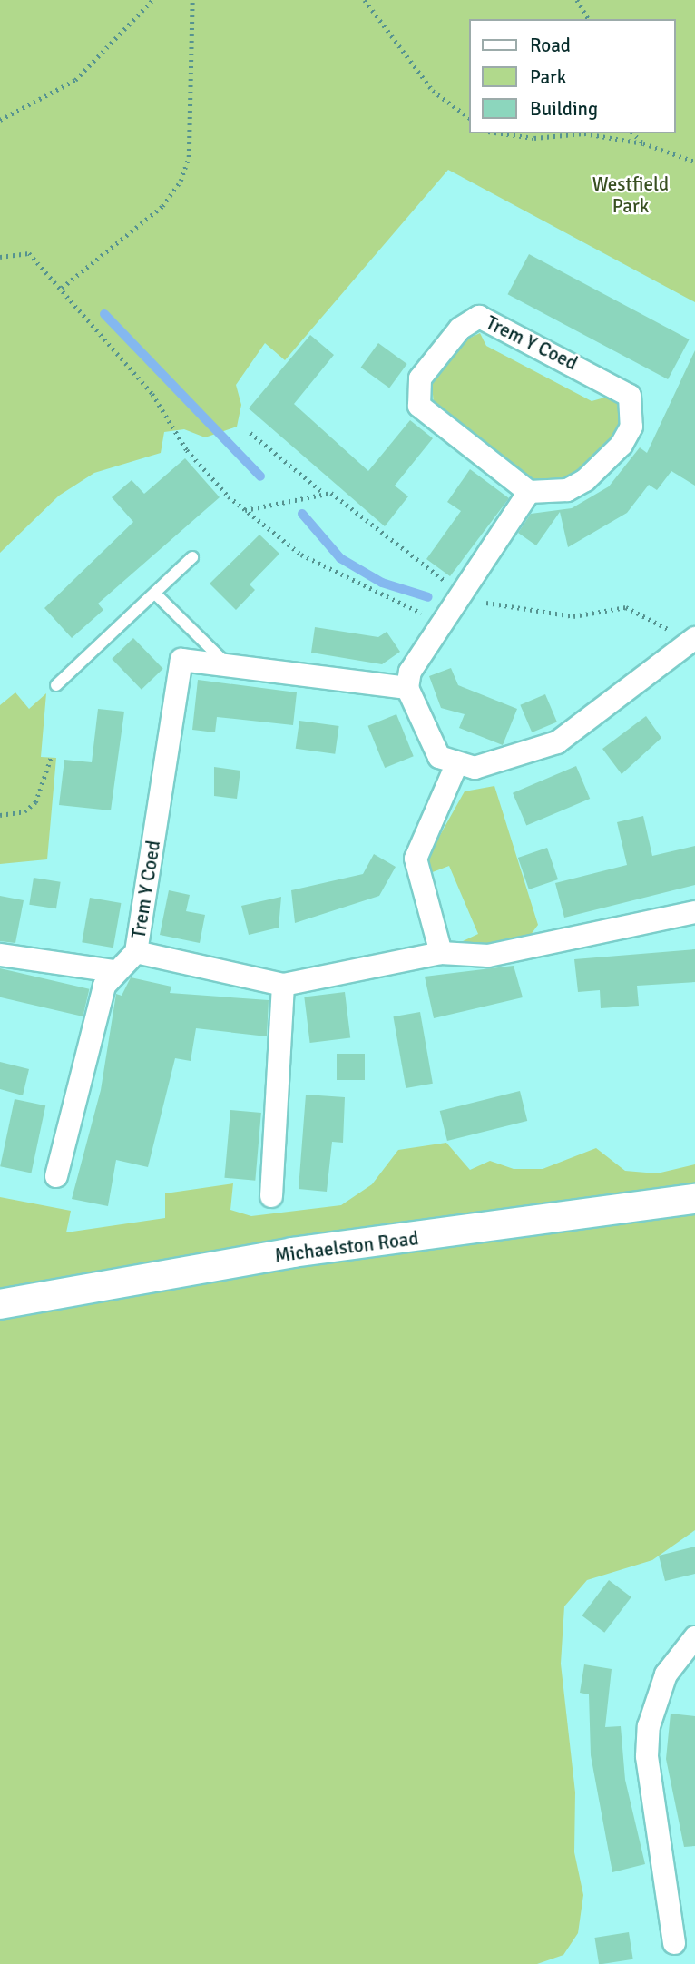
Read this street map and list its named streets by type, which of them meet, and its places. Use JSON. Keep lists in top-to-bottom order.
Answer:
{
  "streets": {
    "street": ["Trem Y Coed", "Michaelston Road"]
  },
  "parks": ["Westfield Park"],
  "legend": ["Road", "Park", "Building"]
}
